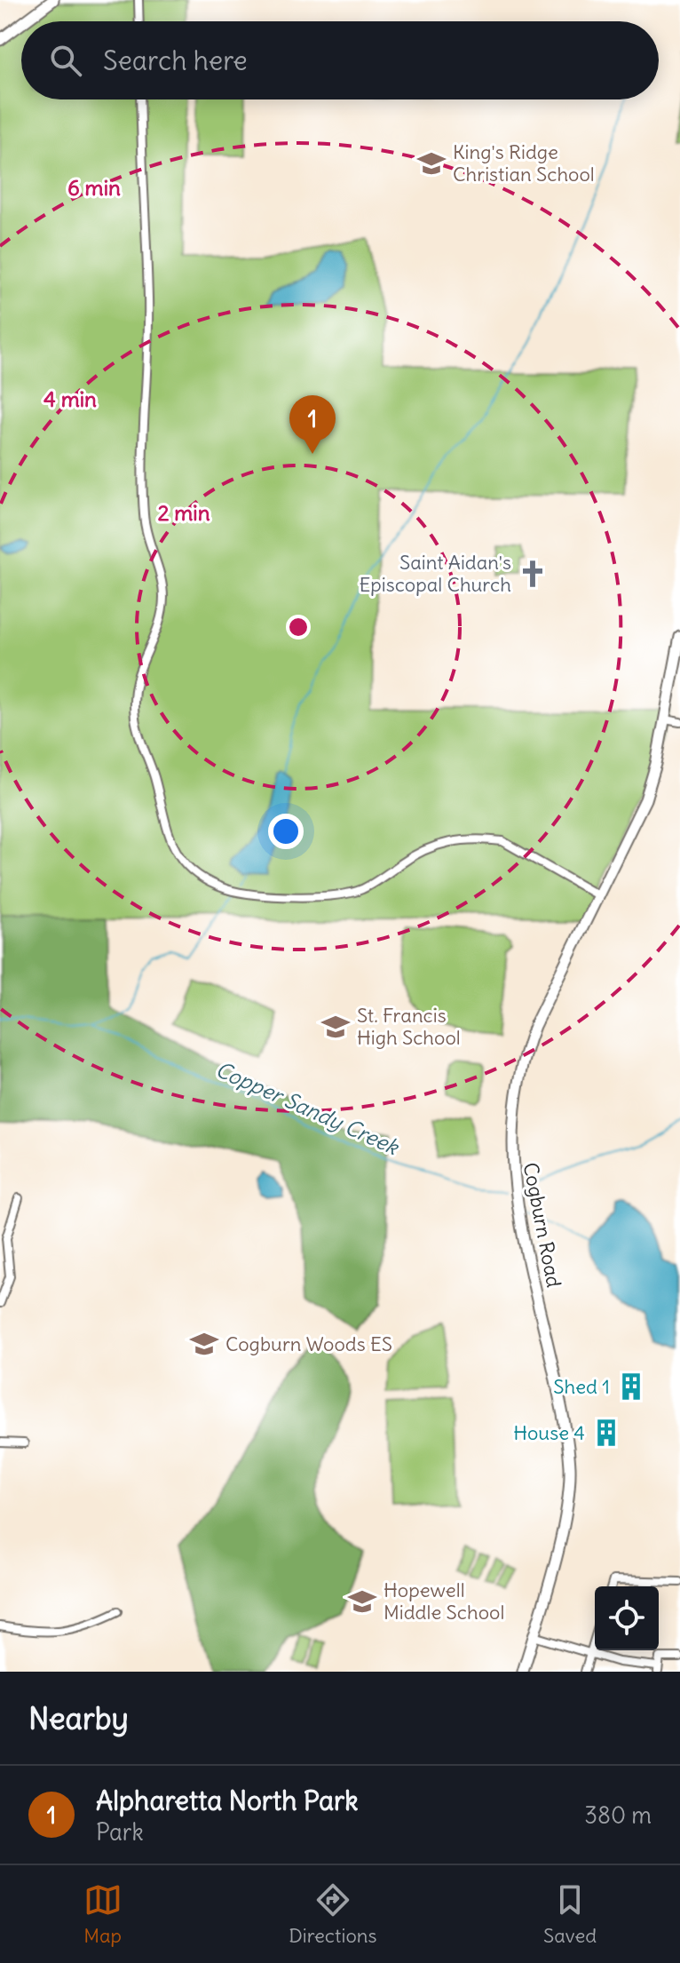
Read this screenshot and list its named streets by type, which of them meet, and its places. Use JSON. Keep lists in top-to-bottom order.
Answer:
{
  "streets": {
    "street": ["Cogburn Road"]
  },
  "water": ["Copper Sandy Creek"],
  "places": {
    "school or university": [
      "King's Ridge Christian School",
      "St. Francis High School",
      "Cogburn Woods ES",
      "Hopewell Middle School"
    ],
    "church": ["Saint Aidan's Episcopal Church"],
    "building": ["Shed 1", "House 4"]
  },
  "page": {
    "search": "Search here",
    "pins": "1",
    "heading": "Nearby",
    "list": [
      {
        "mark": "1",
        "name": "Alpharetta North Park",
        "note": "Park",
        "value": "380 m"
      }
    ],
    "nav": ["Map", "Directions", "Saved"]
  },
  "rings": ["6 min", "4 min", "2 min"]
}
